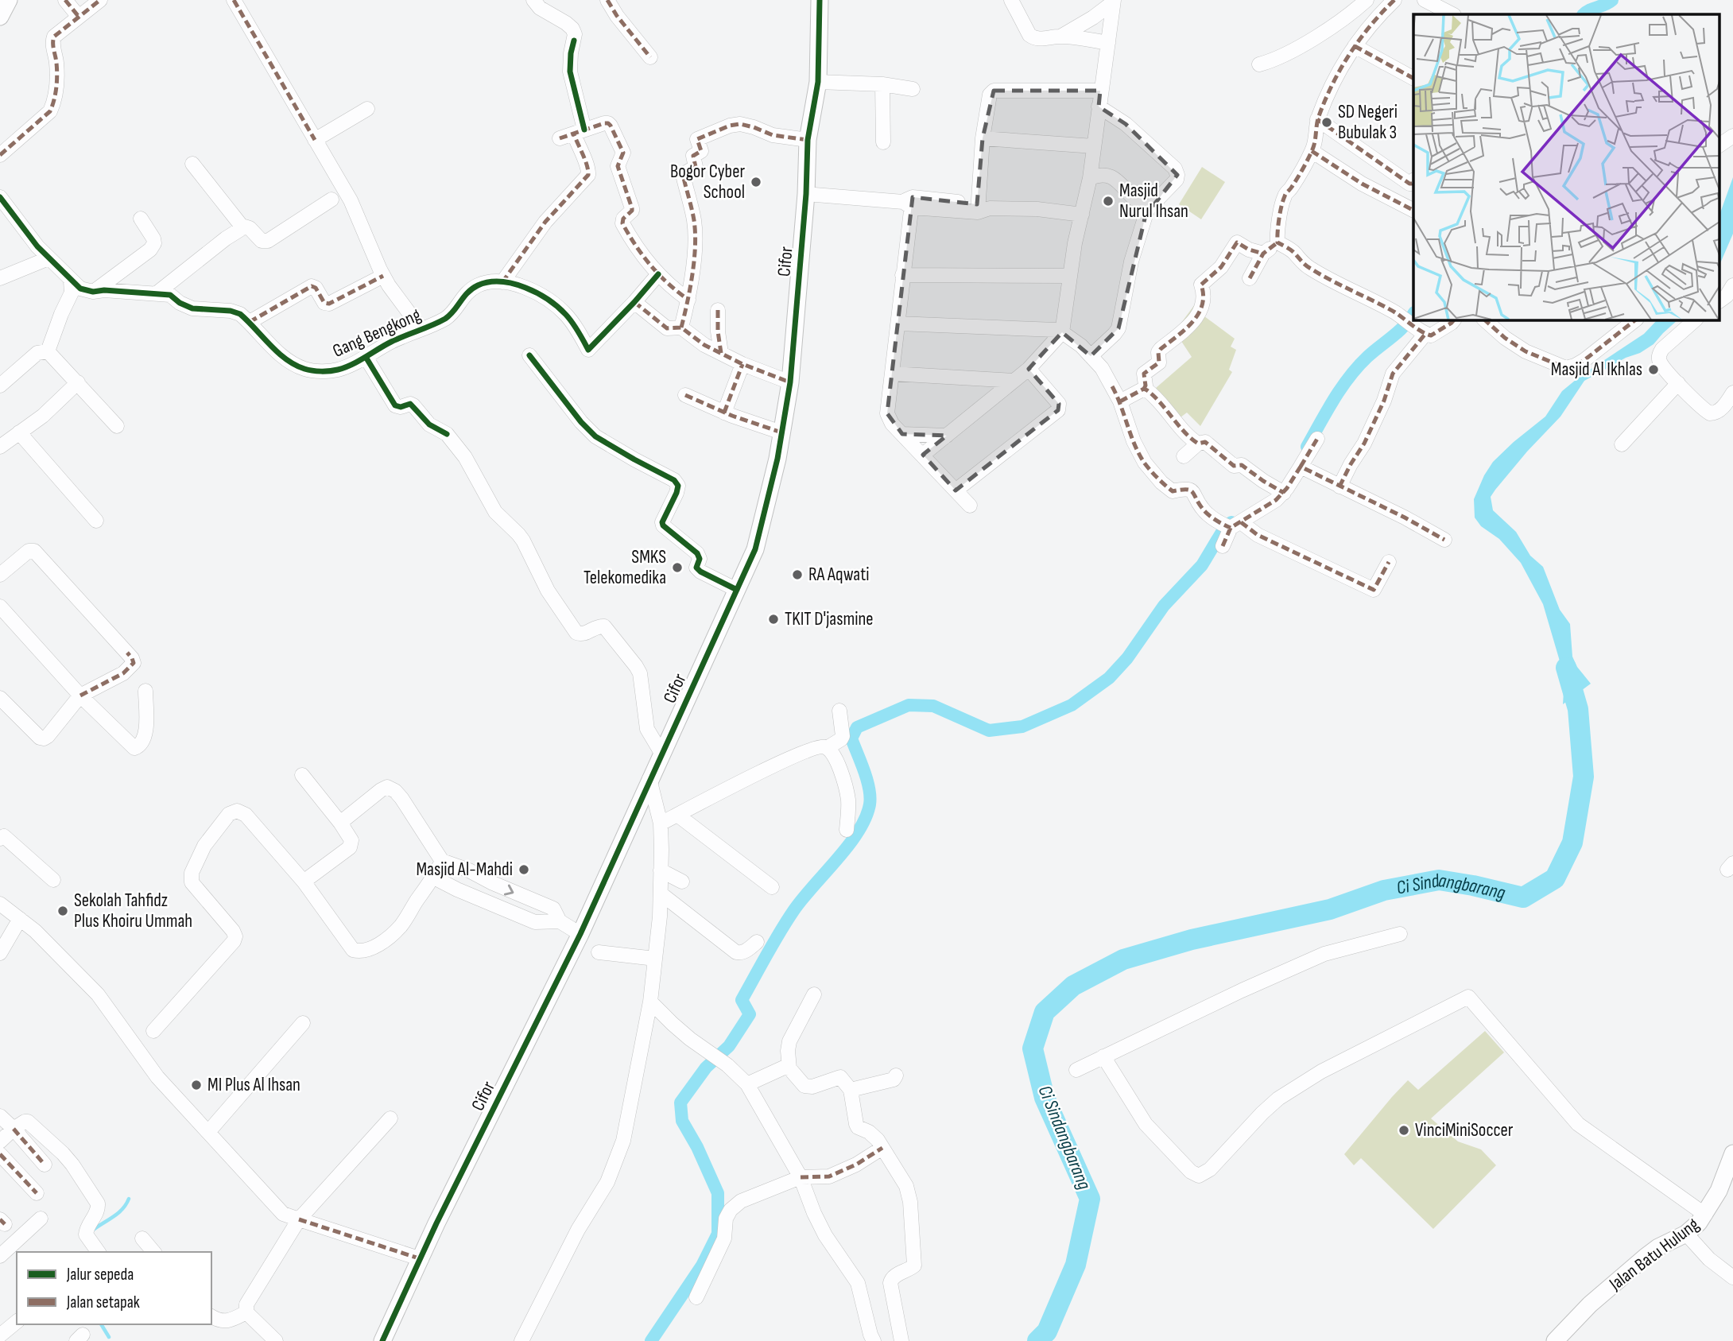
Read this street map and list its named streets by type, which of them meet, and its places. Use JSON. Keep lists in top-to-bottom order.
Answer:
{
  "streets": {
    "street": ["Cifor", "Gang Bengkong", "Jalan Batu Hulung"]
  },
  "water": ["Ci Sindangbarang"],
  "places": [
    "SD Negeri Bubulak 3",
    "Bogor Cyber School",
    "Masjid Nurul Ihsan",
    "Masjid Al Ikhlas",
    "SMKS Telekomedika",
    "RA Aqwati",
    "TKIT D'jasmine",
    "Masjid Al-Mahdi",
    "Sekolah Tahfidz Plus Khoiru Ummah",
    "MI Plus Al Ihsan",
    "VinciMiniSoccer"
  ],
  "legend": ["Jalur sepeda", "Jalan setapak"]
}
